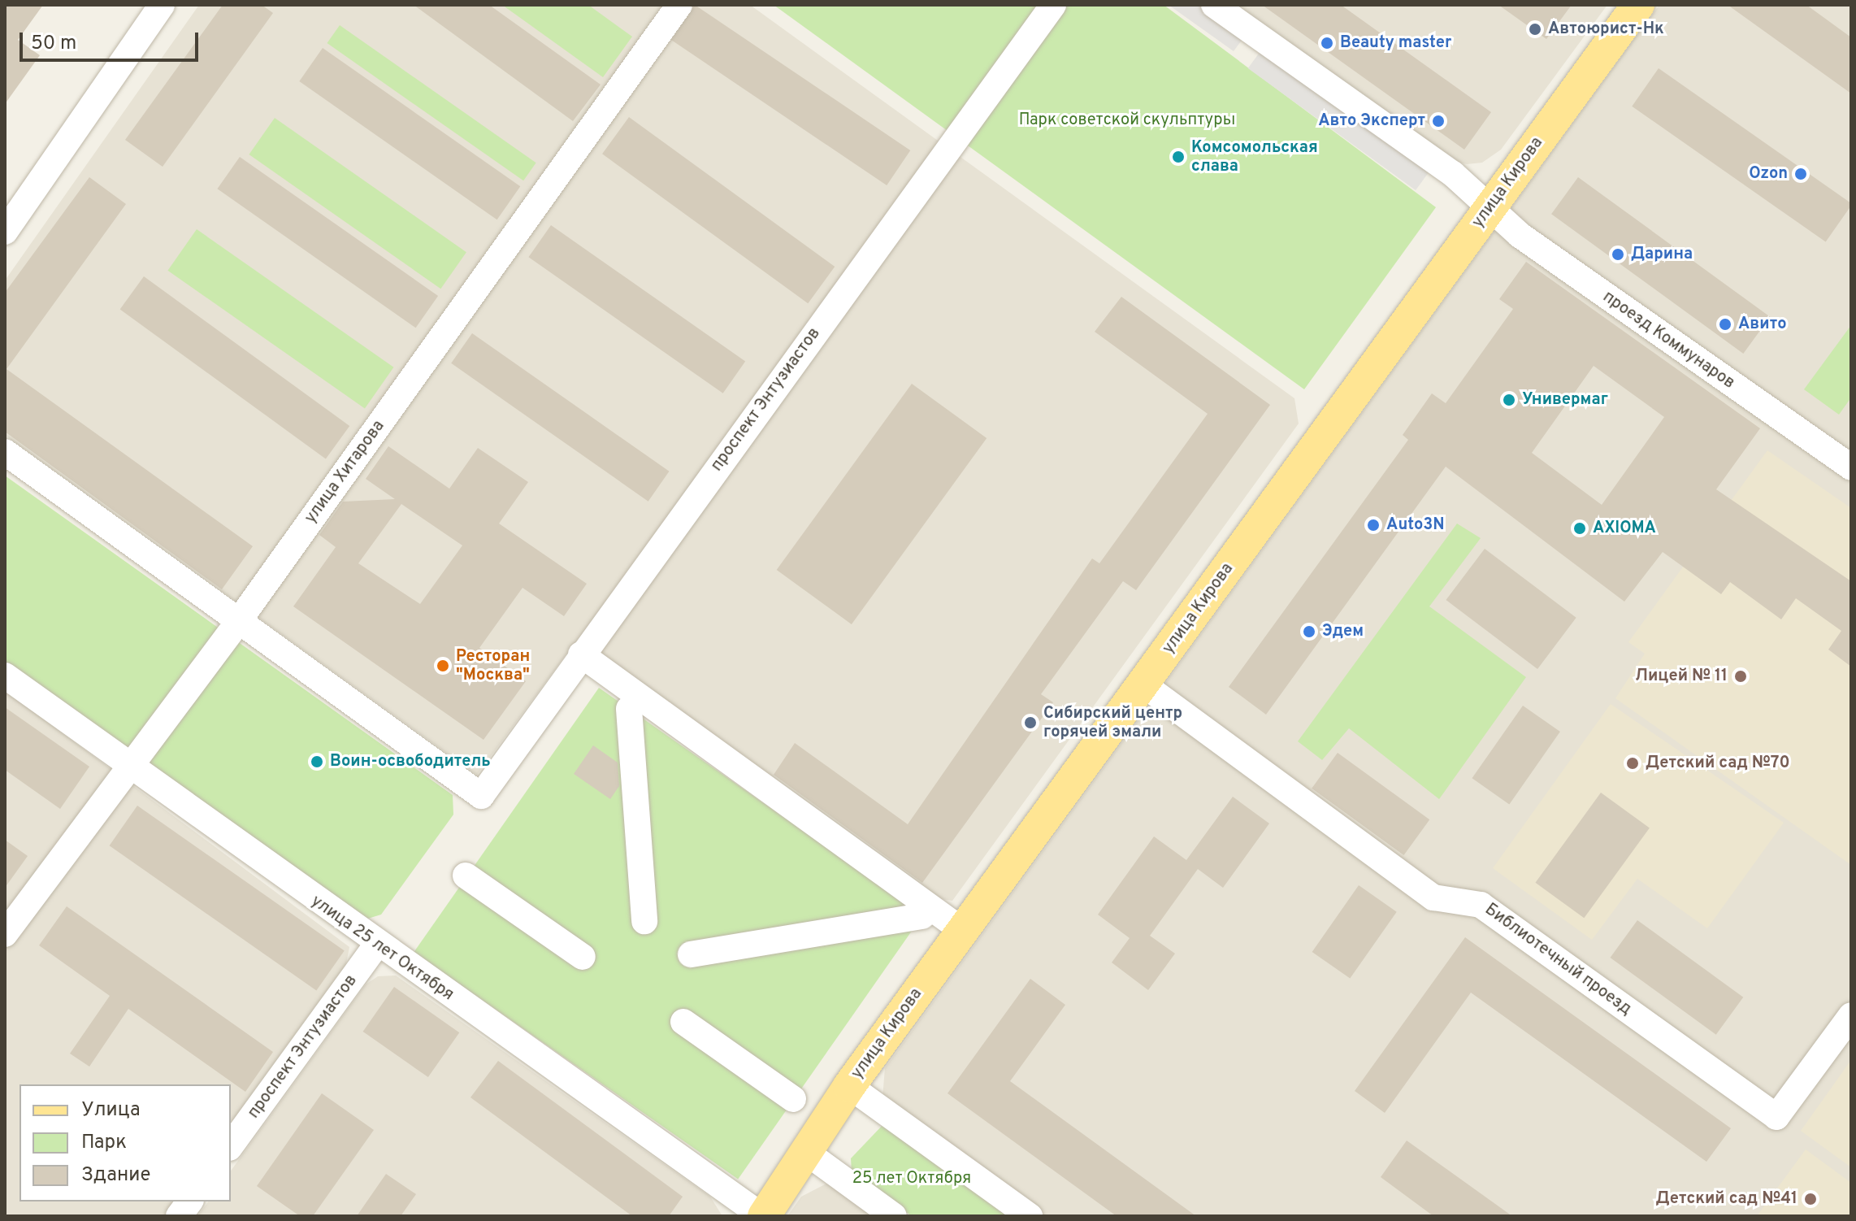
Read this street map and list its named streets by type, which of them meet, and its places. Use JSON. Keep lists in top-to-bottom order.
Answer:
{
  "streets": {
    "main road": ["улица Кирова"],
    "street": [
      "проезд Коммунаров",
      "проспект Энтузиастов",
      "улица Хитарова",
      "улица 25 лет Октября",
      "Библиотечный проезд"
    ]
  },
  "crossings": [
    ["улица Кирова", "проезд Коммунаров"],
    ["улица Кирова", "улица 25 лет Октября"],
    ["улица Кирова", "Библиотечный проезд"],
    ["проспект Энтузиастов", "улица Хитарова"],
    ["проспект Энтузиастов", "улица 25 лет Октября"],
    ["улица Хитарова", "улица 25 лет Октября"]
  ],
  "parks": ["Парк советской скульптуры", "25 лет Октября"],
  "places": [
    "Автоюрист-Нк",
    "Beauty master",
    "Авто Эксперт",
    "Комсомольская слава",
    "Ozon",
    "Дарина",
    "Авито",
    "Универмаг",
    "Auto3N",
    "AXIOMA",
    "Эдем",
    "Ресторан \"Москва\"",
    "Лицей № 11",
    "Сибирский центр горячей эмали",
    "Воин-освободитель",
    "Детский сад №70",
    "Детский сад №41"
  ],
  "legend": ["Улица", "Парк", "Здание"],
  "scale_bar": "50 m"
}
